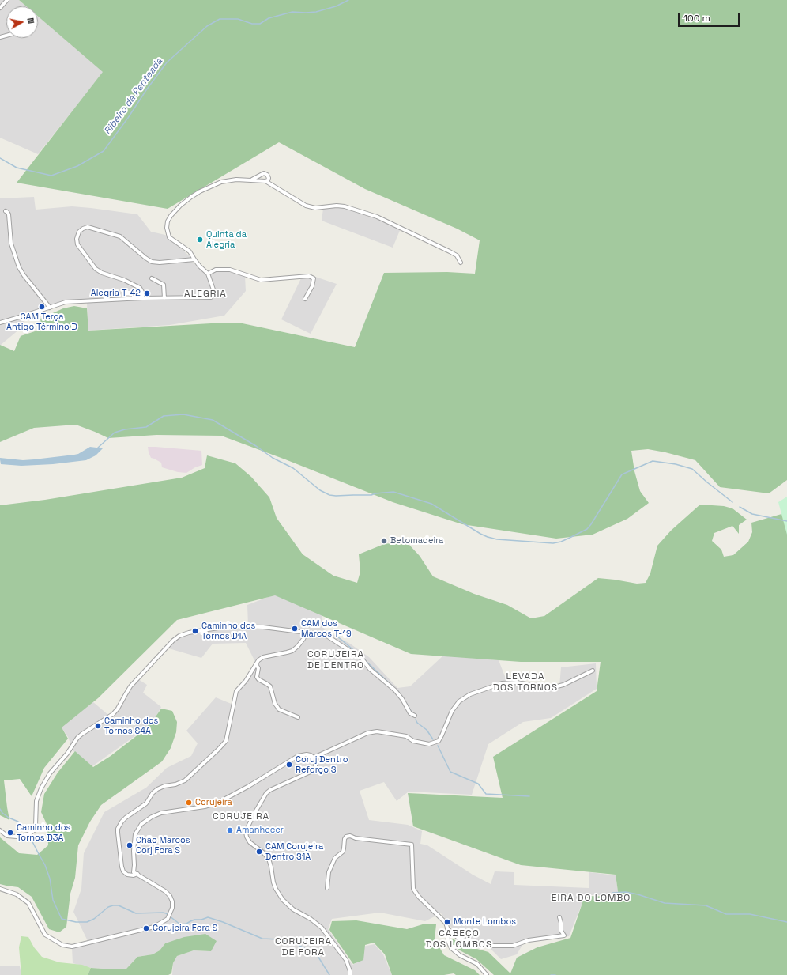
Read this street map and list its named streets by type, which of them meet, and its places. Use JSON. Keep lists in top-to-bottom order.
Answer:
{
  "districts": [
    "ALEGRIA",
    "CORUJEIRA DE DENTRO",
    "LEVADA DOS TORNOS",
    "CORUJEIRA",
    "EIRA DO LOMBO",
    "CABEÇO DOS LOMBOS",
    "CORUJEIRA DE FORA"
  ],
  "water": ["Ribeiro da Penteada"],
  "places": [
    "Quinta da Alegria",
    "Alegria T-42",
    "CAM Terça Antigo Término D",
    "Betomadeira",
    "CAM dos Marcos T-19",
    "Caminho dos Tornos D1A",
    "Caminho dos Tornos S4A",
    "Coruj Dentro Reforço S",
    "Corujeira",
    "Amanhecer",
    "Caminho dos Tornos D3A",
    "Chão Marcos Corj Fora S",
    "CAM Corujeira Dentro S1A",
    "Monte Lombos",
    "Corujeira Fora S"
  ],
  "scale_bar": "100 m",
  "north": "right"
}
